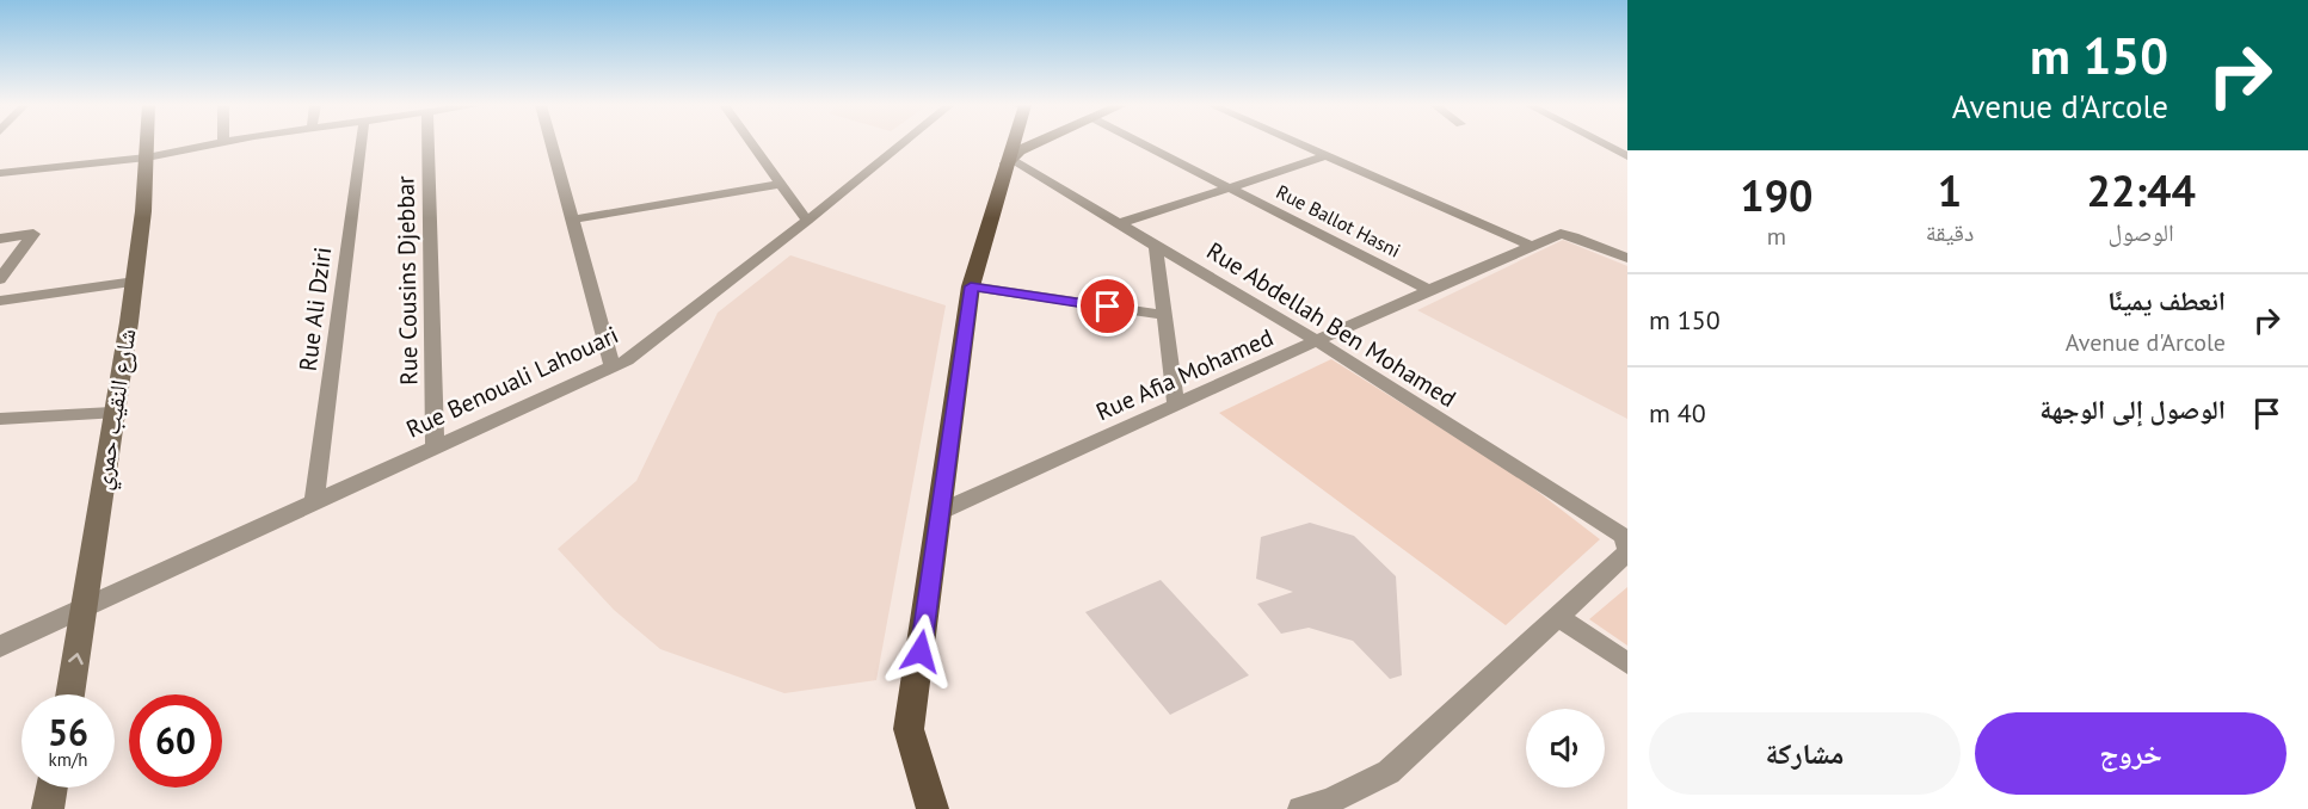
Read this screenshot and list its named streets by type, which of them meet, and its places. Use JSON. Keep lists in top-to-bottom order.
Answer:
{
  "streets": {
    "main road": ["شارع النقيب حمري"],
    "street": [
      "Rue Ballot Hasni",
      "Rue Cousins Djebbar",
      "Rue Ali Dziri",
      "Rue Abdellah Ben Mohamed",
      "Rue Afia Mohamed",
      "Rue Benouali Lahouari"
    ]
  },
  "crossings": [
    ["Rue Ballot Hasni", "Rue Afia Mohamed"],
    ["Rue Cousins Djebbar", "Rue Benouali Lahouari"],
    ["Rue Ali Dziri", "Rue Benouali Lahouari"],
    ["Rue Abdellah Ben Mohamed", "Rue Afia Mohamed"],
    ["Rue Benouali Lahouari", "شارع النقيب حمري"]
  ],
  "page": {
    "turn": ["150 m", "Avenue d'Arcole"],
    "eta": [
      "22:44",
      "الوصول",
      "1",
      "دقيقة",
      "190",
      "m"
    ],
    "list": [
      {
        "name": "انعطف يمينًا",
        "note": "Avenue d'Arcole",
        "value": "150 m"
      },
      {
        "name": "الوصول إلى الوجهة",
        "value": "40 m"
      }
    ],
    "speed": "56 km/h",
    "limit": "60",
    "buttons": ["خروج", "مشاركة"]
  }
}
